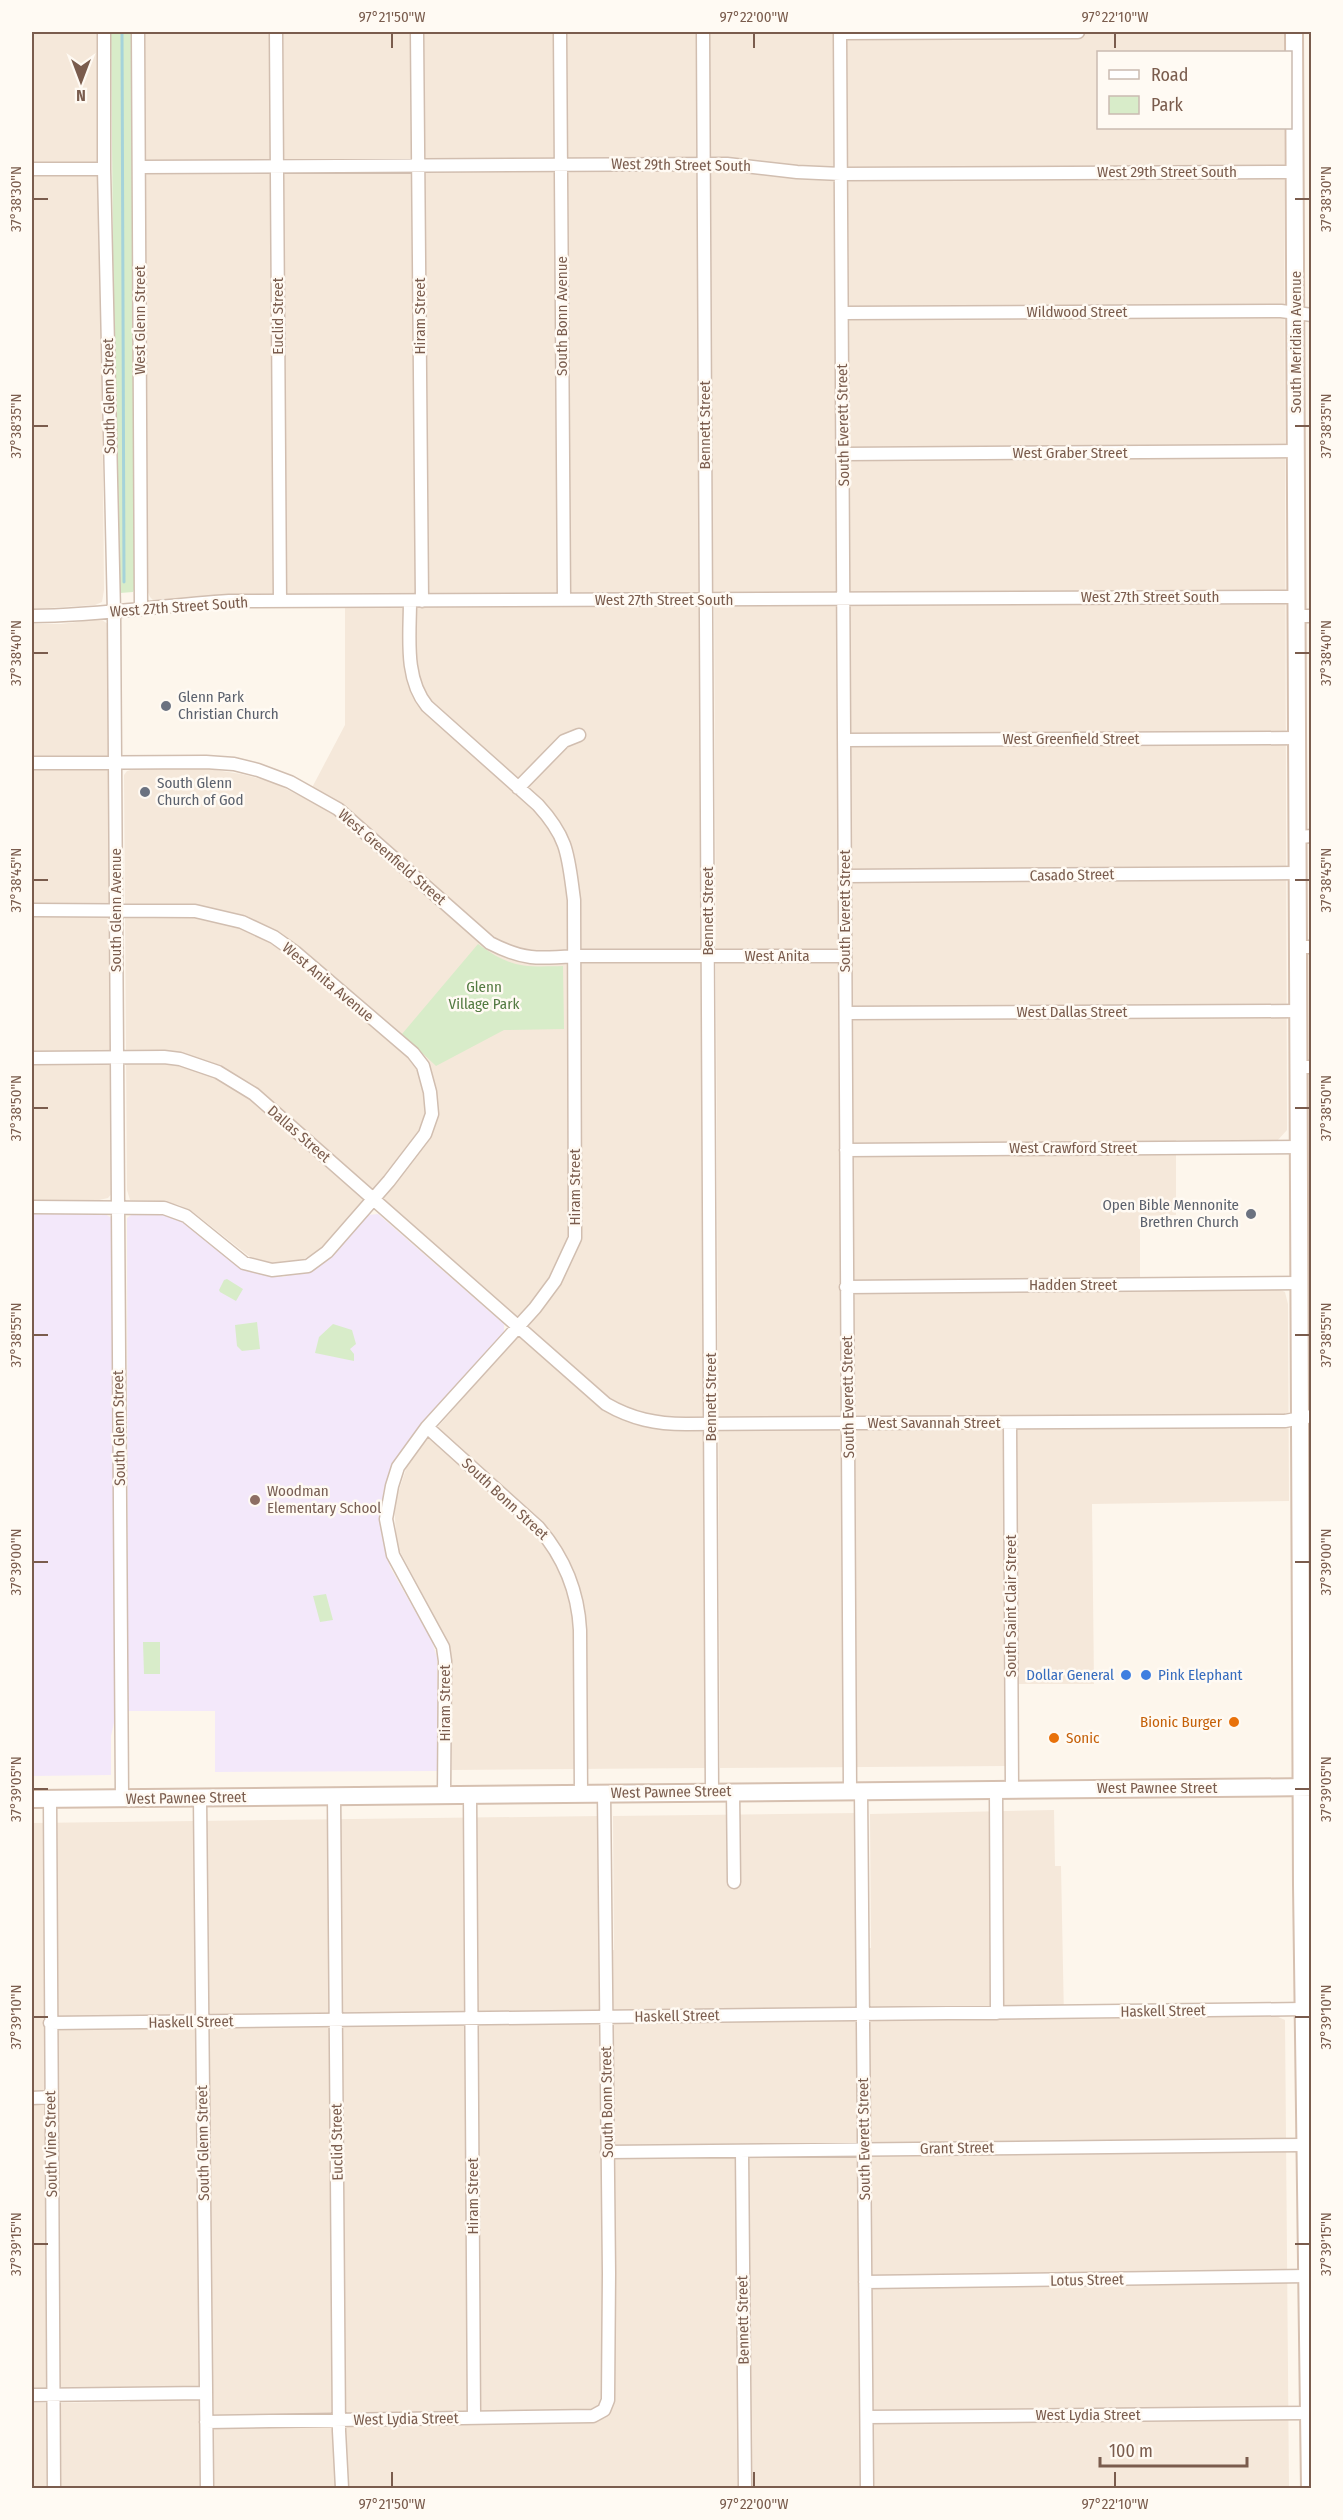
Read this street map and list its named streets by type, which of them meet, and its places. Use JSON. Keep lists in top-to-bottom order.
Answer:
{
  "streets": {
    "main road": ["South Meridian Avenue", "West Pawnee Street"],
    "street": [
      "West 29th Street South",
      "Wildwood Street",
      "Euclid Street",
      "Hiram Street",
      "South Bonn Avenue",
      "West Glenn Street",
      "South Glenn Street",
      "Bennett Street",
      "South Everett Street",
      "West Graber Street",
      "West 27th Street South",
      "West Greenfield Street",
      "Casado Street",
      "South Glenn Avenue",
      "West Anita",
      "West Anita Avenue",
      "West Dallas Street",
      "Dallas Street",
      "West Crawford Street",
      "Hadden Street",
      "West Savannah Street",
      "South Bonn Street",
      "South Saint Clair Street",
      "Haskell Street",
      "South Vine Street",
      "Grant Street",
      "Lotus Street",
      "West Lydia Street"
    ]
  },
  "crossings": [
    ["West 29th Street South", "Euclid Street"],
    ["West 29th Street South", "Hiram Street"],
    ["West 29th Street South", "South Bonn Avenue"],
    ["West 29th Street South", "West Glenn Street"],
    ["West 29th Street South", "South Meridian Avenue"],
    ["West 29th Street South", "Bennett Street"],
    ["West 29th Street South", "South Everett Street"],
    ["Wildwood Street", "South Meridian Avenue"],
    ["Wildwood Street", "South Everett Street"],
    ["Euclid Street", "West 27th Street South"],
    ["Euclid Street", "West Pawnee Street"],
    ["Euclid Street", "Haskell Street"],
    ["Euclid Street", "West Lydia Street"],
    ["Hiram Street", "West 27th Street South"],
    ["Hiram Street", "West Greenfield Street"],
    ["Hiram Street", "Dallas Street"],
    ["Hiram Street", "West Savannah Street"],
    ["Hiram Street", "South Bonn Street"],
    ["Hiram Street", "West Pawnee Street"],
    ["Hiram Street", "Haskell Street"],
    ["Hiram Street", "West Lydia Street"],
    ["South Bonn Avenue", "West 27th Street South"],
    ["West Glenn Street", "West 27th Street South"],
    ["South Meridian Avenue", "West Graber Street"],
    ["South Meridian Avenue", "West 27th Street South"],
    ["South Meridian Avenue", "West Greenfield Street"],
    ["South Meridian Avenue", "Casado Street"],
    ["South Meridian Avenue", "West Dallas Street"],
    ["South Meridian Avenue", "West Crawford Street"],
    ["South Meridian Avenue", "Hadden Street"],
    ["South Meridian Avenue", "West Savannah Street"],
    ["South Meridian Avenue", "West Pawnee Street"],
    ["South Meridian Avenue", "Haskell Street"],
    ["South Meridian Avenue", "Grant Street"],
    ["South Meridian Avenue", "Lotus Street"],
    ["South Meridian Avenue", "West Lydia Street"],
    ["South Glenn Street", "West 27th Street South"],
    ["South Glenn Street", "West Greenfield Street"],
    ["South Glenn Street", "South Glenn Avenue"],
    ["South Glenn Street", "Dallas Street"],
    ["South Glenn Street", "West Pawnee Street"],
    ["South Glenn Street", "Haskell Street"],
    ["South Glenn Street", "West Lydia Street"],
    ["Bennett Street", "West 27th Street South"],
    ["Bennett Street", "West Greenfield Street"],
    ["Bennett Street", "West Anita"],
    ["Bennett Street", "West Savannah Street"],
    ["Bennett Street", "West Pawnee Street"],
    ["Bennett Street", "Grant Street"],
    ["South Everett Street", "West Graber Street"],
    ["South Everett Street", "West 27th Street South"],
    ["South Everett Street", "West Greenfield Street"],
    ["South Everett Street", "Casado Street"],
    ["South Everett Street", "West Anita"],
    ["South Everett Street", "West Dallas Street"],
    ["South Everett Street", "West Crawford Street"],
    ["South Everett Street", "Hadden Street"],
    ["South Everett Street", "West Savannah Street"],
    ["South Everett Street", "West Pawnee Street"],
    ["South Everett Street", "Haskell Street"],
    ["South Everett Street", "Grant Street"],
    ["South Everett Street", "Lotus Street"],
    ["South Everett Street", "West Lydia Street"],
    ["West Greenfield Street", "South Glenn Avenue"],
    ["West Greenfield Street", "West Anita"],
    ["South Glenn Avenue", "West Anita Avenue"],
    ["South Glenn Avenue", "Dallas Street"],
    ["West Anita Avenue", "Dallas Street"],
    ["Dallas Street", "West Savannah Street"],
    ["West Savannah Street", "South Saint Clair Street"],
    ["South Bonn Street", "West Pawnee Street"],
    ["South Bonn Street", "Haskell Street"],
    ["South Bonn Street", "Grant Street"],
    ["South Bonn Street", "West Lydia Street"],
    ["South Saint Clair Street", "West Pawnee Street"],
    ["South Saint Clair Street", "Haskell Street"],
    ["West Pawnee Street", "South Vine Street"],
    ["Haskell Street", "South Vine Street"]
  ],
  "parks": ["Glenn Village Park"],
  "places": [
    "Glenn Park Christian Church",
    "South Glenn Church of God",
    "Open Bible Mennonite Brethren Church",
    "Woodman Elementary School",
    "Dollar General",
    "Pink Elephant",
    "Bionic Burger",
    "Sonic"
  ],
  "legend": ["Road", "Park"],
  "scale_bar": "100 m",
  "north": "bottom",
  "coordinates": [
    "97°21'50\"W",
    "97°22'00\"W",
    "97°22'10\"W",
    "37°38'30\"N",
    "37°38'35\"N",
    "37°38'40\"N",
    "37°38'45\"N",
    "37°38'50\"N",
    "37°38'55\"N",
    "37°39'00\"N",
    "37°39'05\"N",
    "37°39'10\"N",
    "37°39'15\"N"
  ]
}
